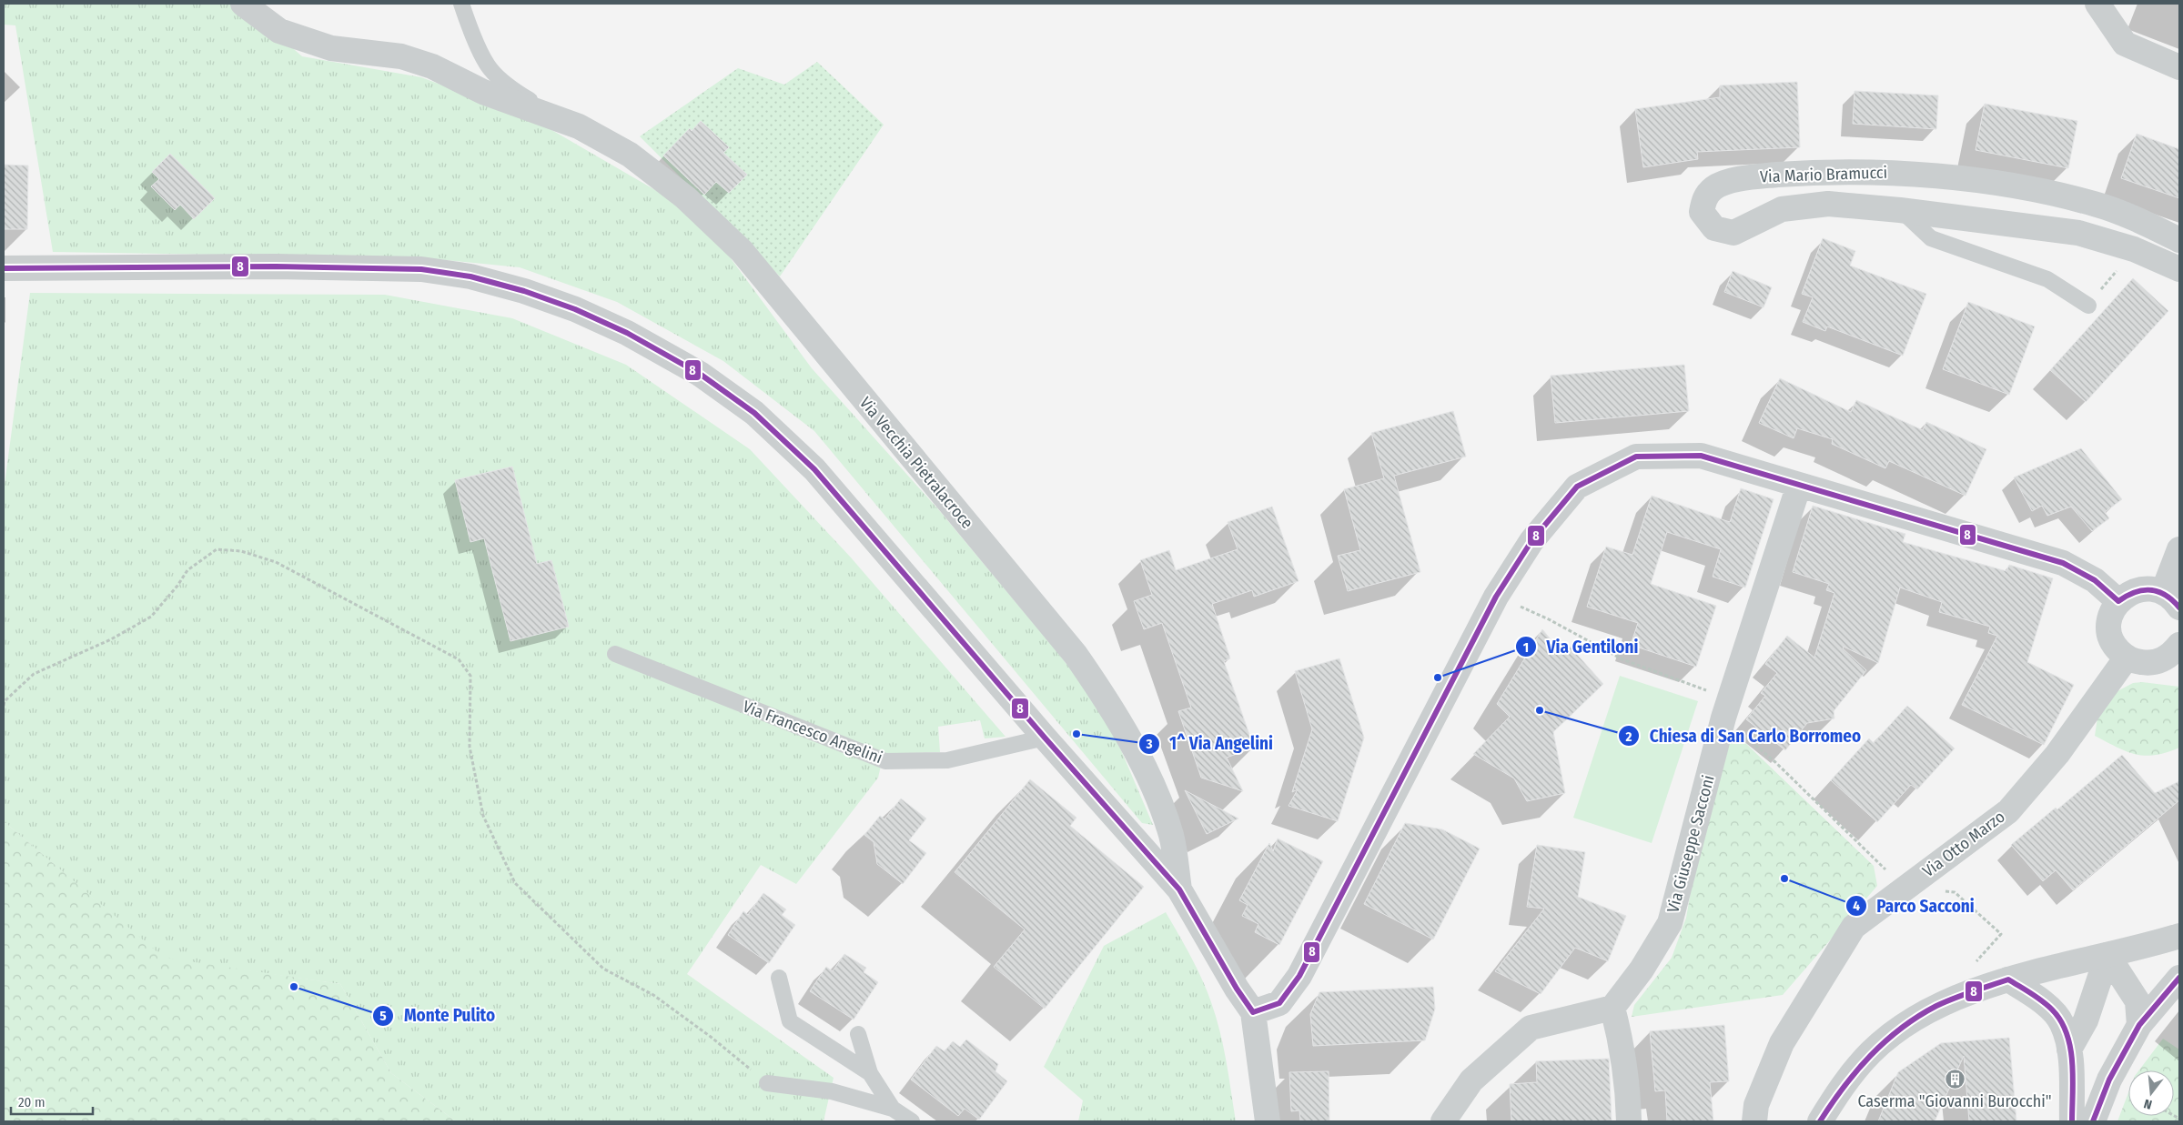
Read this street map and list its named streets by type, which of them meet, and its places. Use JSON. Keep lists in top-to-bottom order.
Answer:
{
  "streets": {
    "street": [
      "Via Mario Bramucci",
      "Via Vecchia Pietralacroce",
      "Via Giuseppe Sacconi",
      "Via Otto Marzo"
    ],
    "lane": ["Via Francesco Angelini"]
  },
  "places": {
    "other": [
      "Via Gentiloni",
      "Chiesa di San Carlo Borromeo",
      "1^ Via Angelini",
      "Parco Sacconi",
      "Monte Pulito"
    ],
    "building": ["Caserma \"Giovanni Burocchi\""]
  },
  "lines": ["transit line 8"],
  "scale_bar": "20 m",
  "north": "bottom"
}
